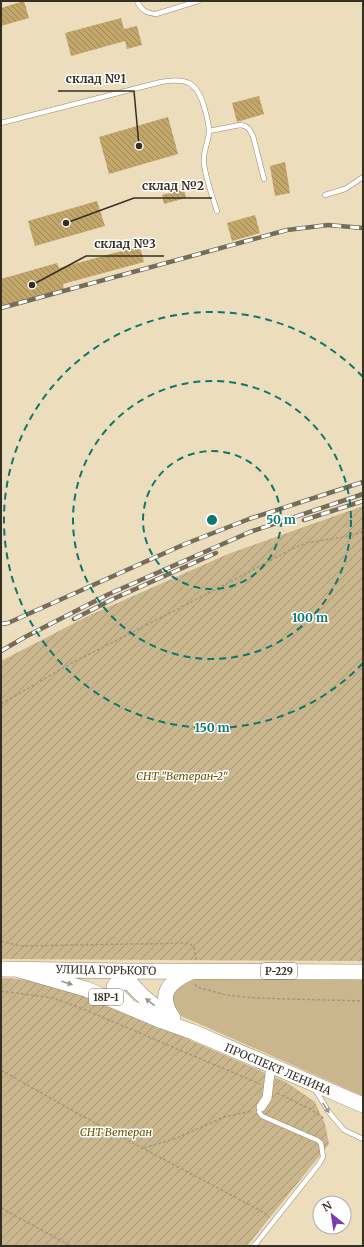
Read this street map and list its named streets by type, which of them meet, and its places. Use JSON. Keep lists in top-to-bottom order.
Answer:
{
  "streets": {
    "main road": [
      "УЛИЦА ГОРЬКОГО",
      "Р-229",
      "18Р-1",
      "ПРОСПЕКТ ЛЕНИНА"
    ]
  },
  "crossings": [
    ["УЛИЦА ГОРЬКОГО", "Р-229"],
    ["УЛИЦА ГОРЬКОГО", "ПРОСПЕКТ ЛЕНИНА"],
    ["Р-229", "ПРОСПЕКТ ЛЕНИНА"]
  ],
  "parks": ["СНТ \"Ветеран-2\"", "СНТ Ветеран"],
  "places": ["склад №1", "склад №2", "склад №3"],
  "north": "top left",
  "rings": ["50 m", "100 m", "150 m"]
}
